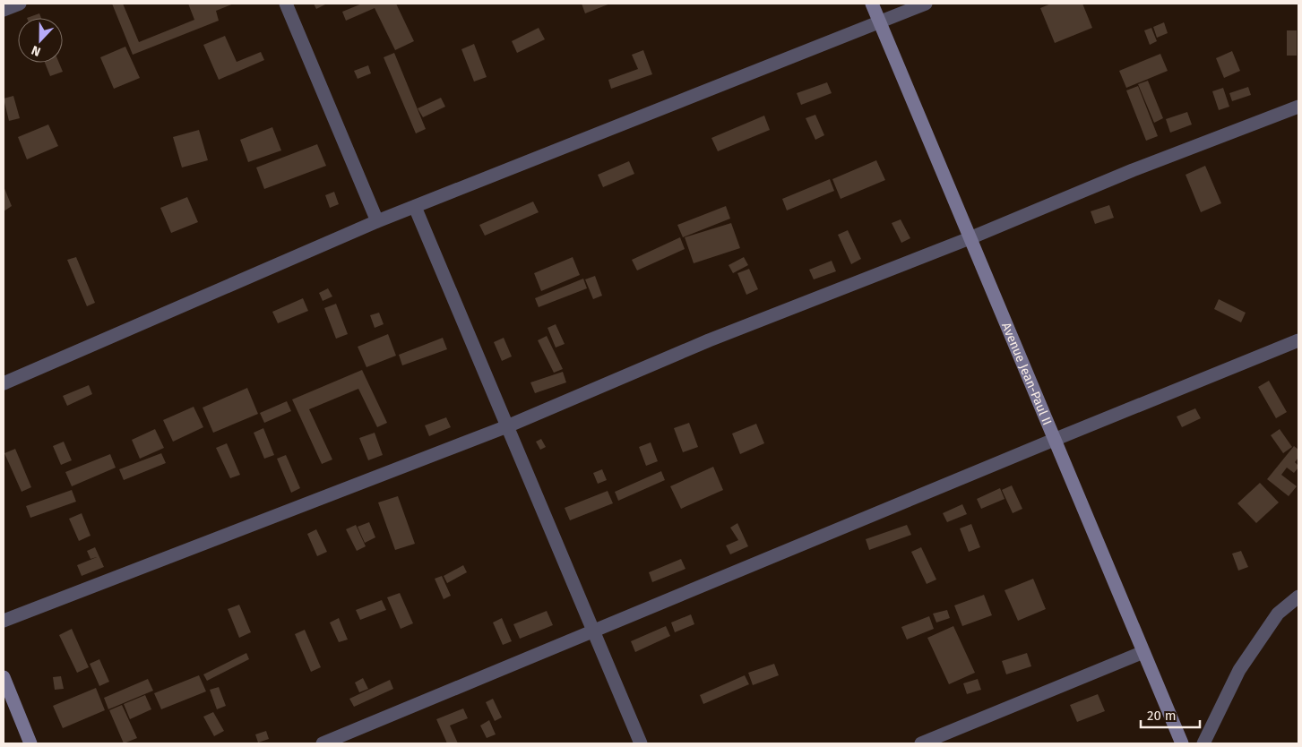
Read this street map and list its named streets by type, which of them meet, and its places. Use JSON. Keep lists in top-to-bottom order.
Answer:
{
  "streets": {
    "street": ["Avenue Jean-Paul II"]
  },
  "scale_bar": "20 m",
  "north": "bottom"
}
